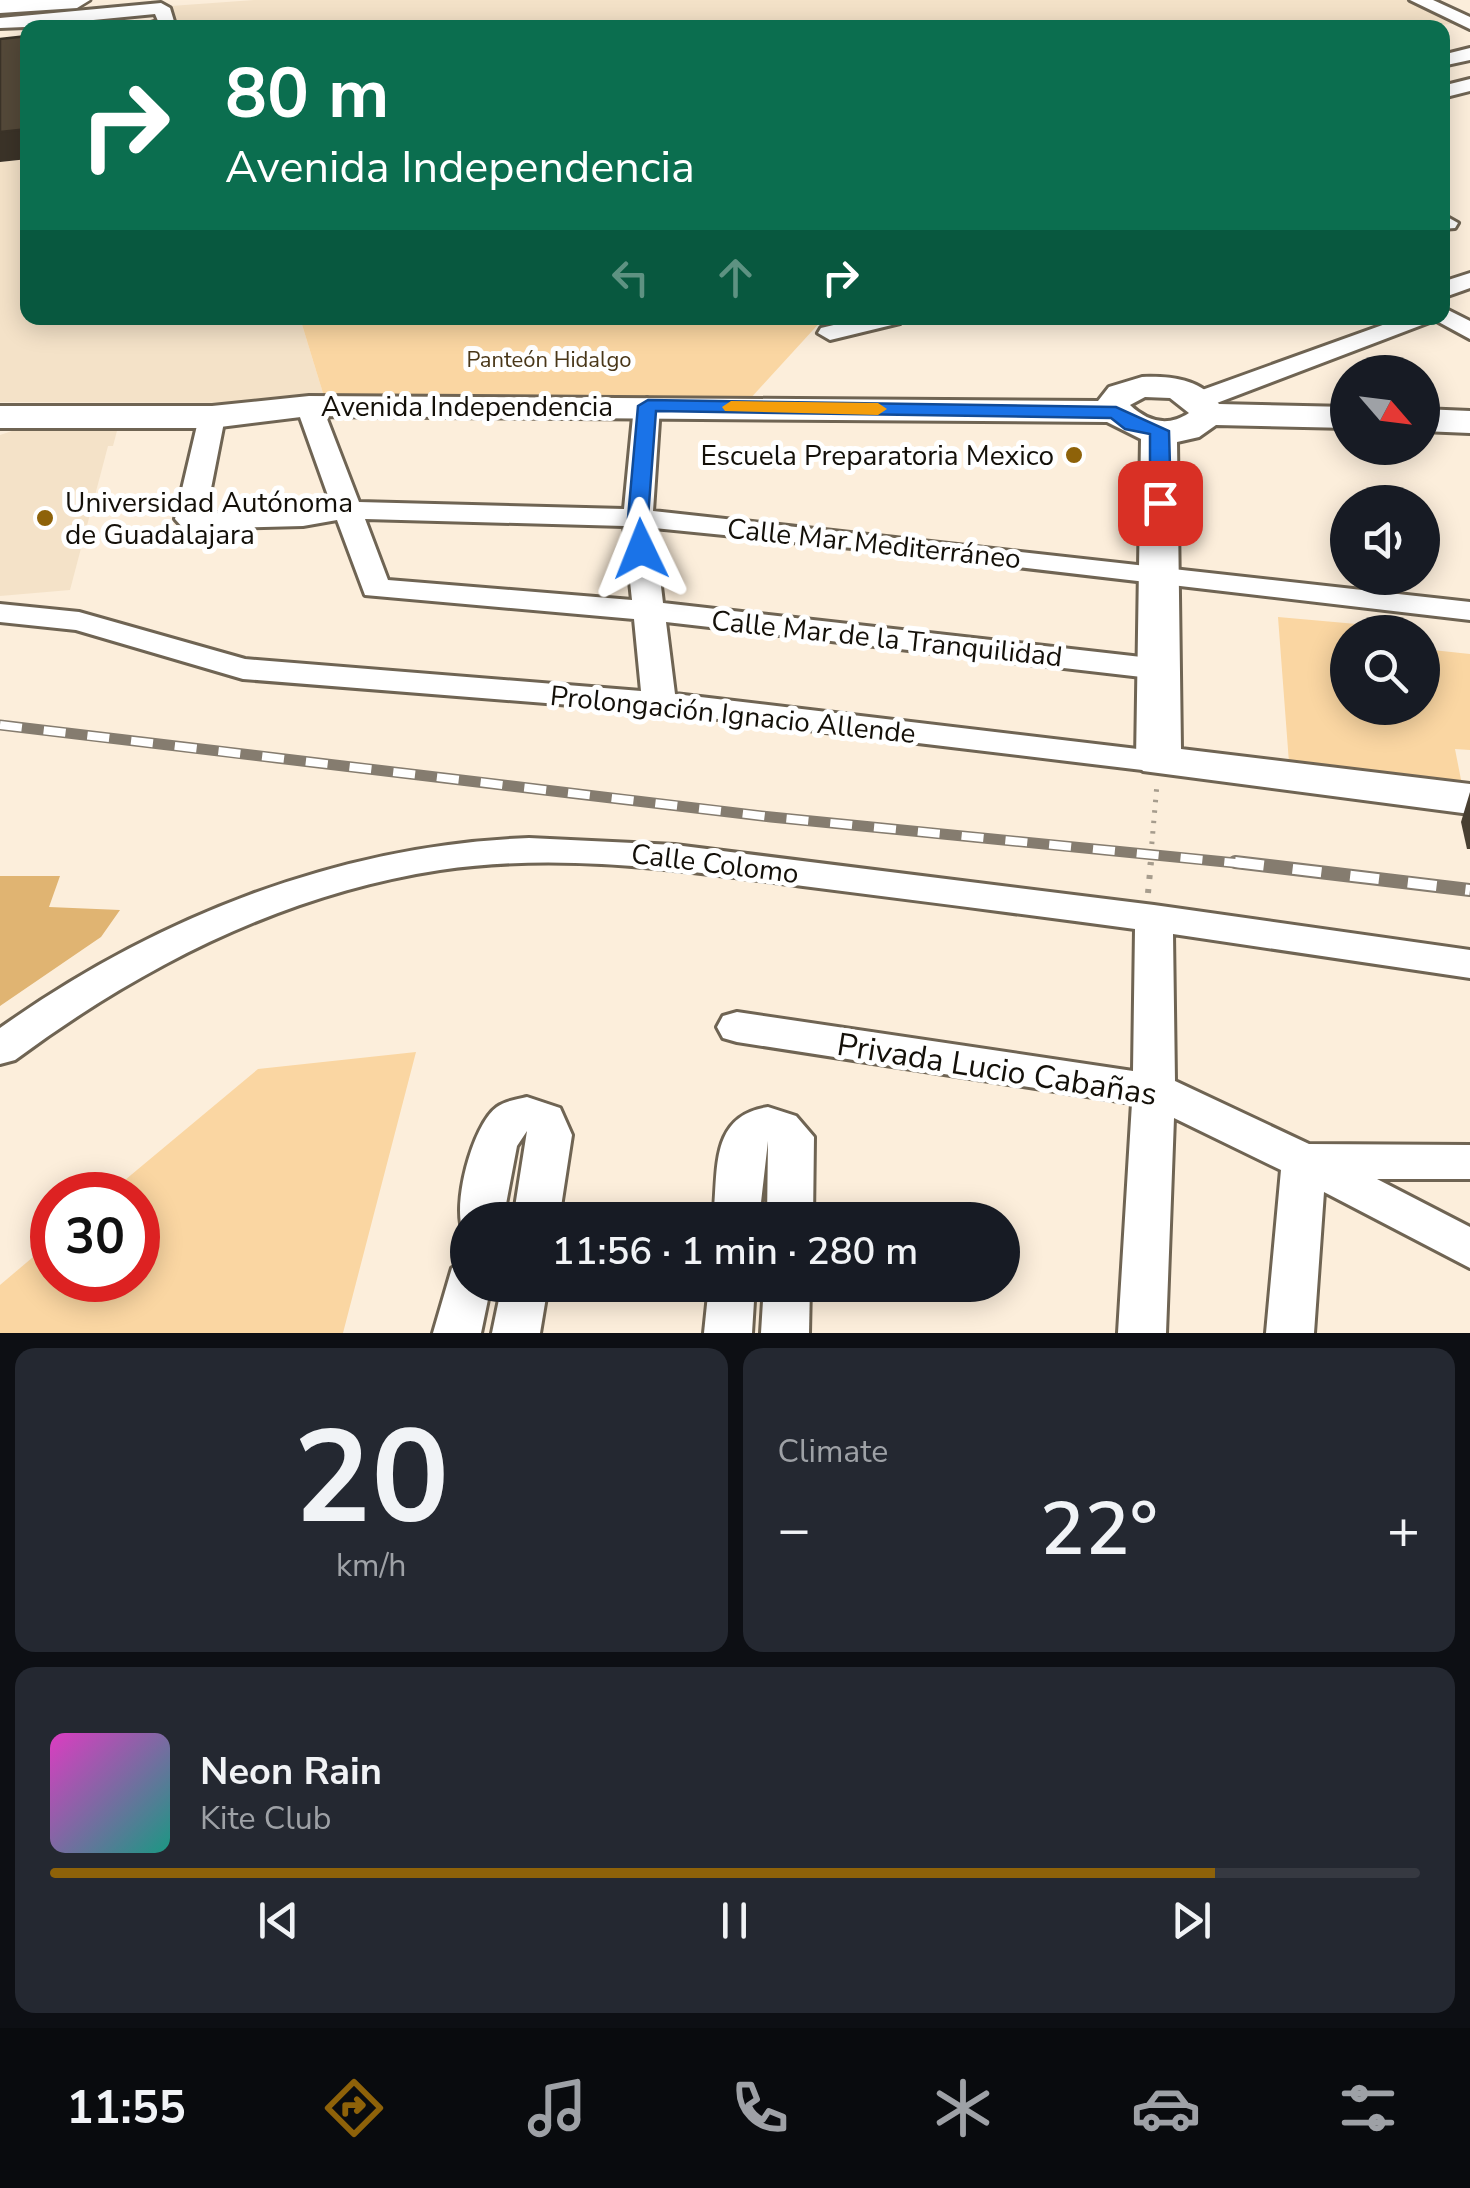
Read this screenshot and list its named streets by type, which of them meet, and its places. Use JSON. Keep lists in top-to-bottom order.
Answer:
{
  "streets": {
    "main road": ["Avenida Independencia", "Prolongación Ignacio Allende"],
    "street": [
      "Calle Mar Mediterráneo",
      "Calle Mar de la Tranquilidad",
      "Calle Colomo",
      "Privada Lucio Cabañas"
    ]
  },
  "crossings": [
    ["Avenida Independencia", "Calle Mar Mediterráneo"],
    ["Calle Mar Mediterráneo", "Calle Mar de la Tranquilidad"]
  ],
  "parks": ["Panteón Hidalgo"],
  "places": ["Escuela Preparatoria Mexico", "Universidad Autónoma de Guadalajara"],
  "north": "bottom right",
  "page": {
    "turn": ["80 m", "Avenida Independencia"],
    "limit": "30",
    "trip": "11:56 · 1 min · 280 m",
    "tile": [
      ["20", "km/h"],
      "Climate"
    ],
    "heat": ["−", "22°", "+"],
    "song": ["Neon Rain", "Kite Club"],
    "tabs": "11:55"
  }
}
